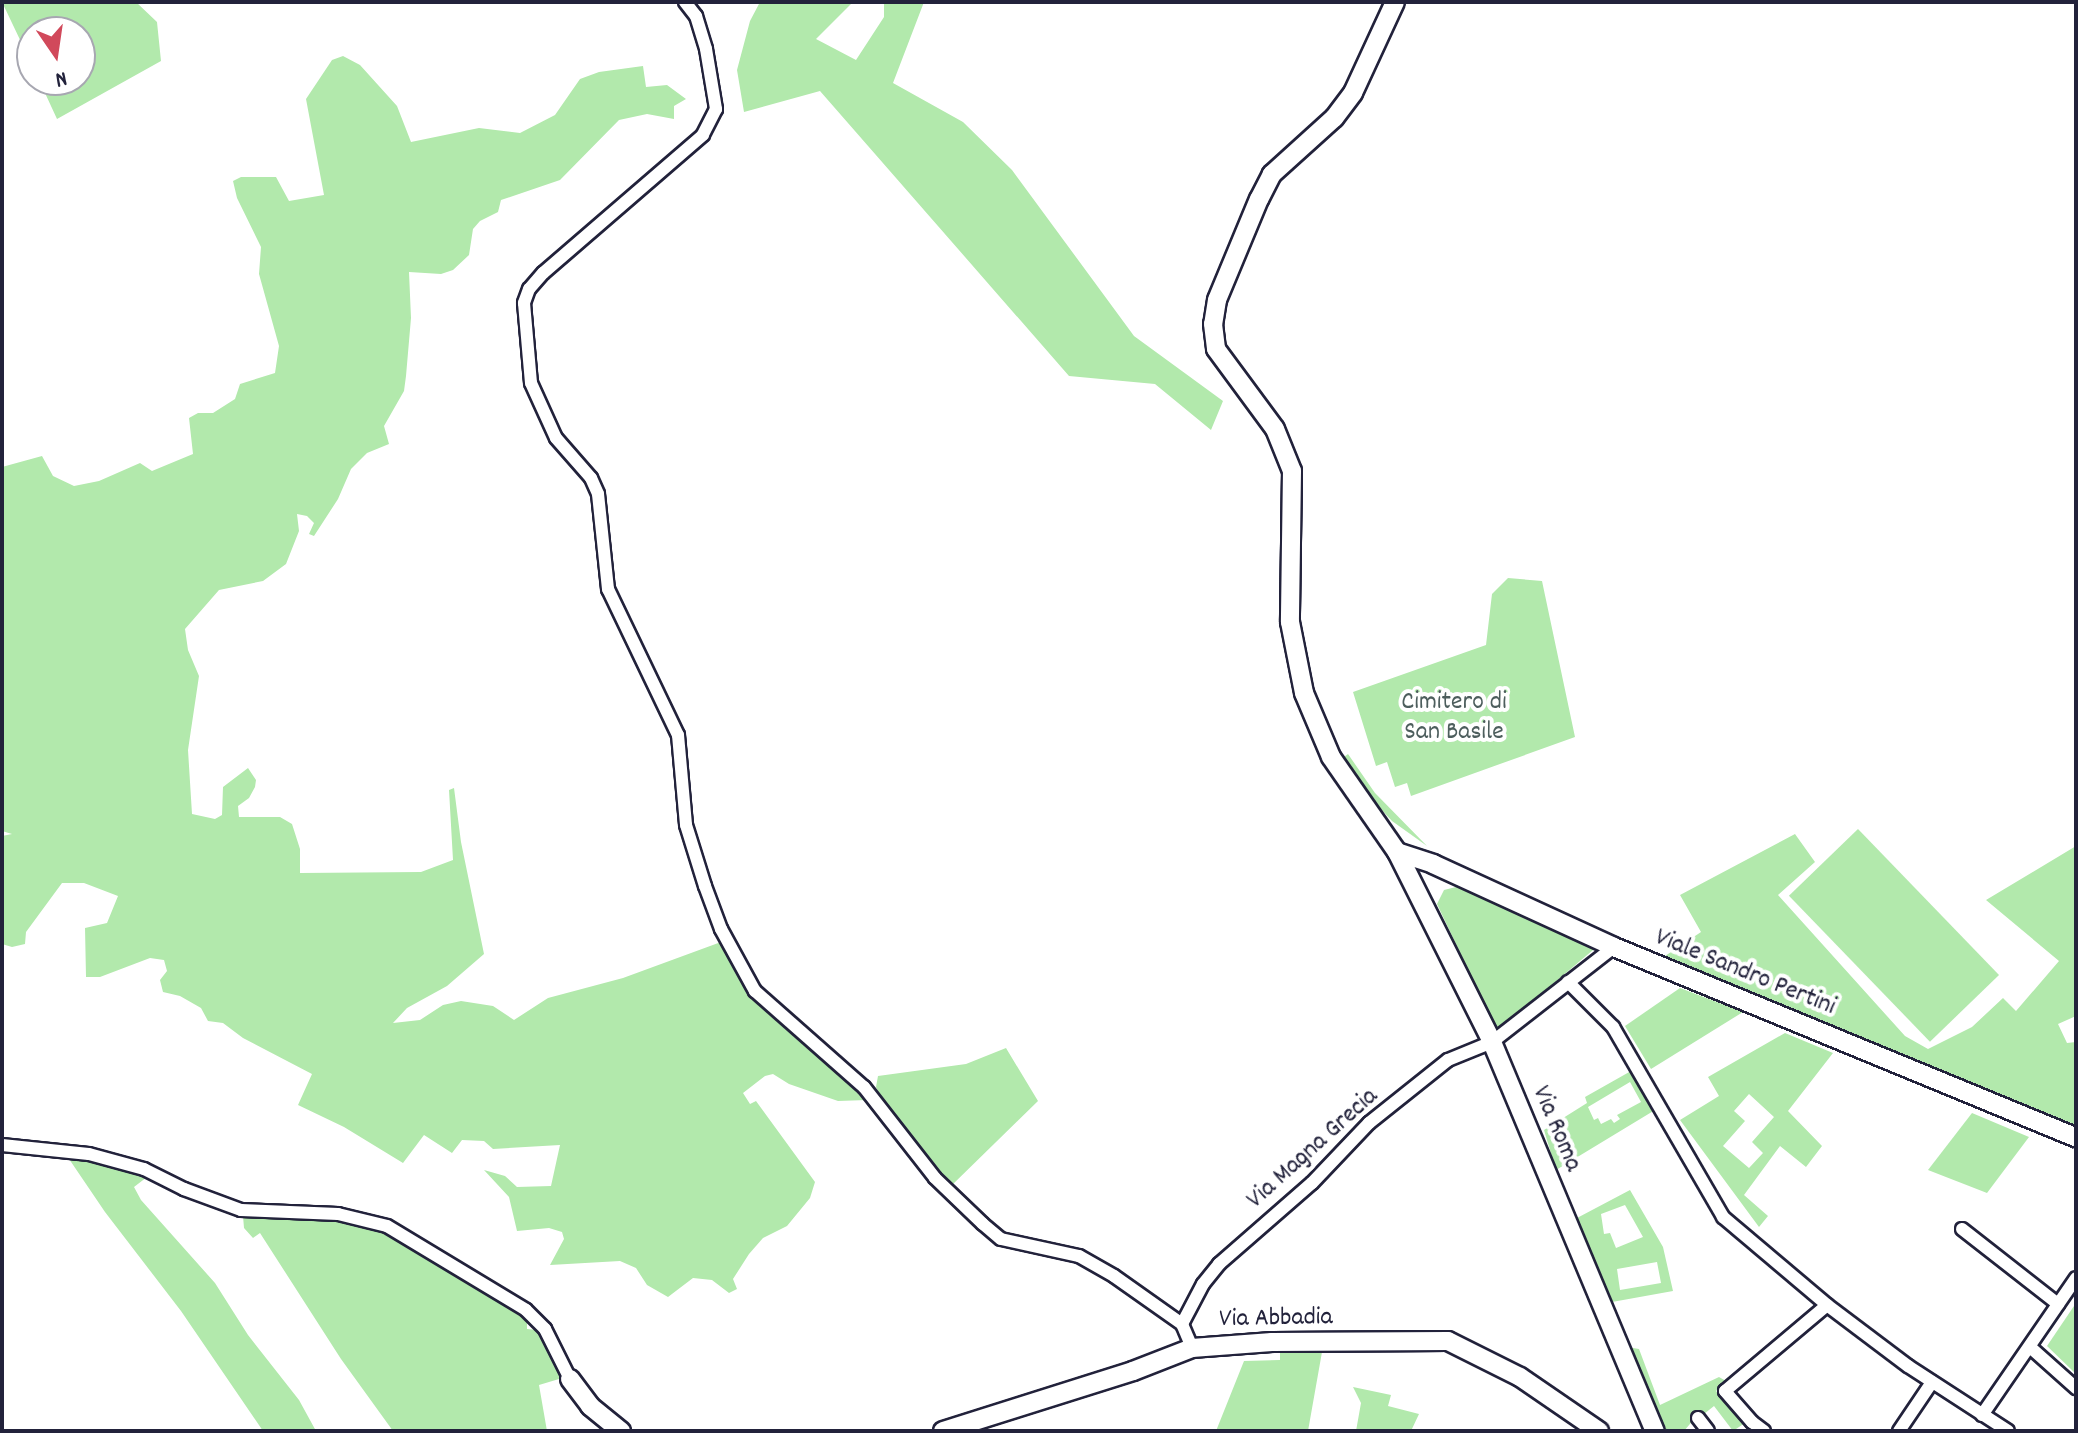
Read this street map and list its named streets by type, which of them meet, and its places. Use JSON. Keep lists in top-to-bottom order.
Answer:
{
  "streets": {
    "street": [
      "Viale Sandro Pertini",
      "Via Roma",
      "Via Magna Grecia",
      "Via Abbadia"
    ]
  },
  "crossings": [
    ["Viale Sandro Pertini", "Via Roma"],
    ["Viale Sandro Pertini", "Via Magna Grecia"],
    ["Via Roma", "Via Magna Grecia"]
  ],
  "parks": ["Cimitero di San Basile"],
  "north": "bottom"
}
